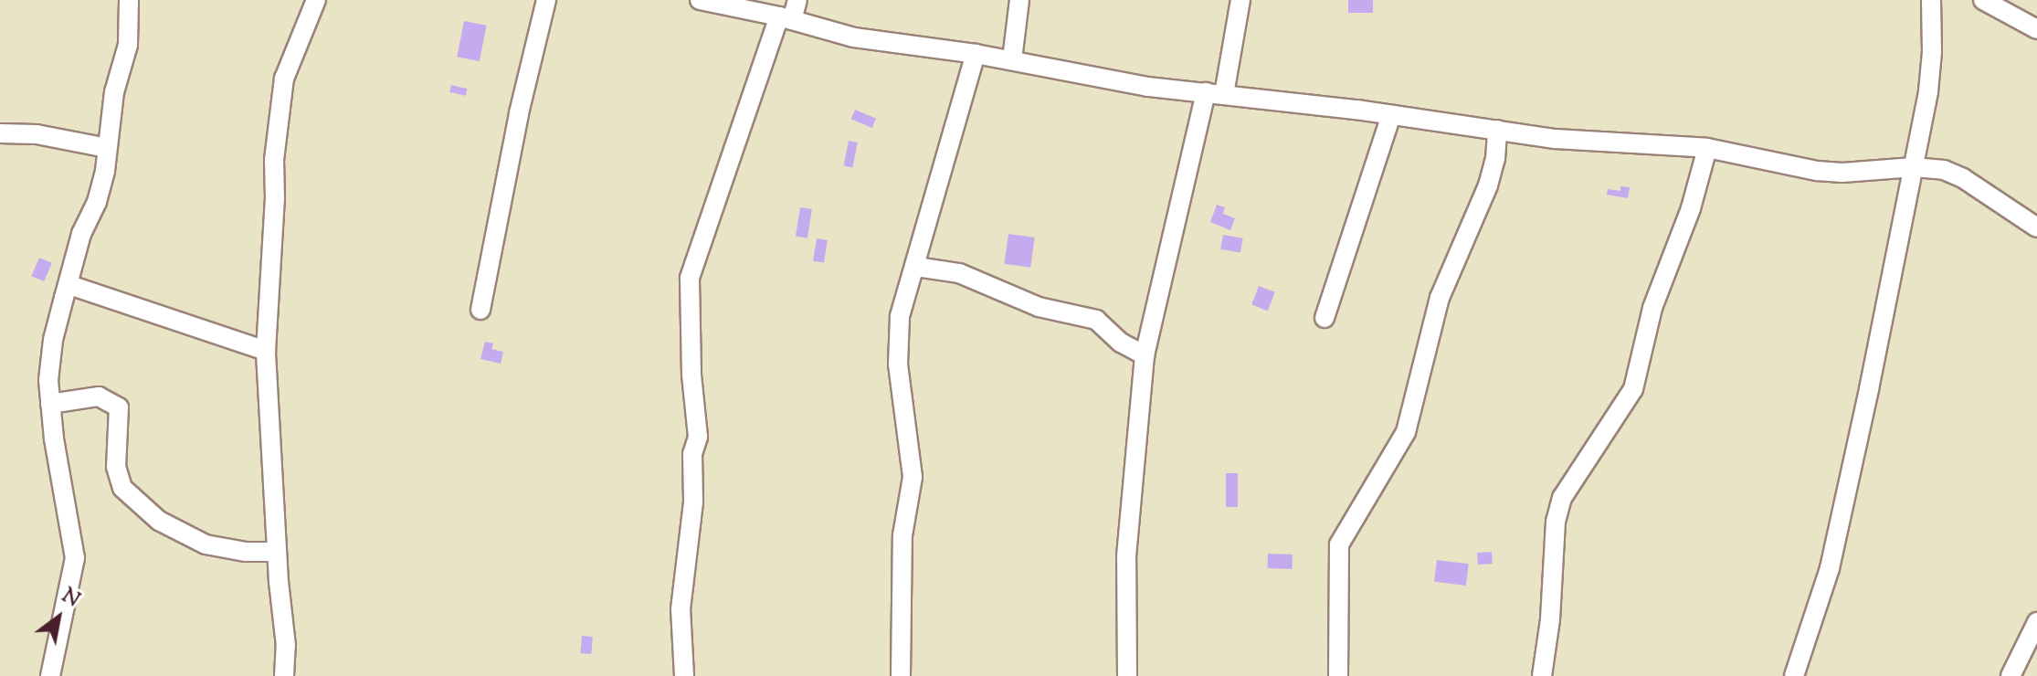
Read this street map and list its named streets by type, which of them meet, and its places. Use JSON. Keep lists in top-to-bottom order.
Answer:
{
  "north": "top right"
}
